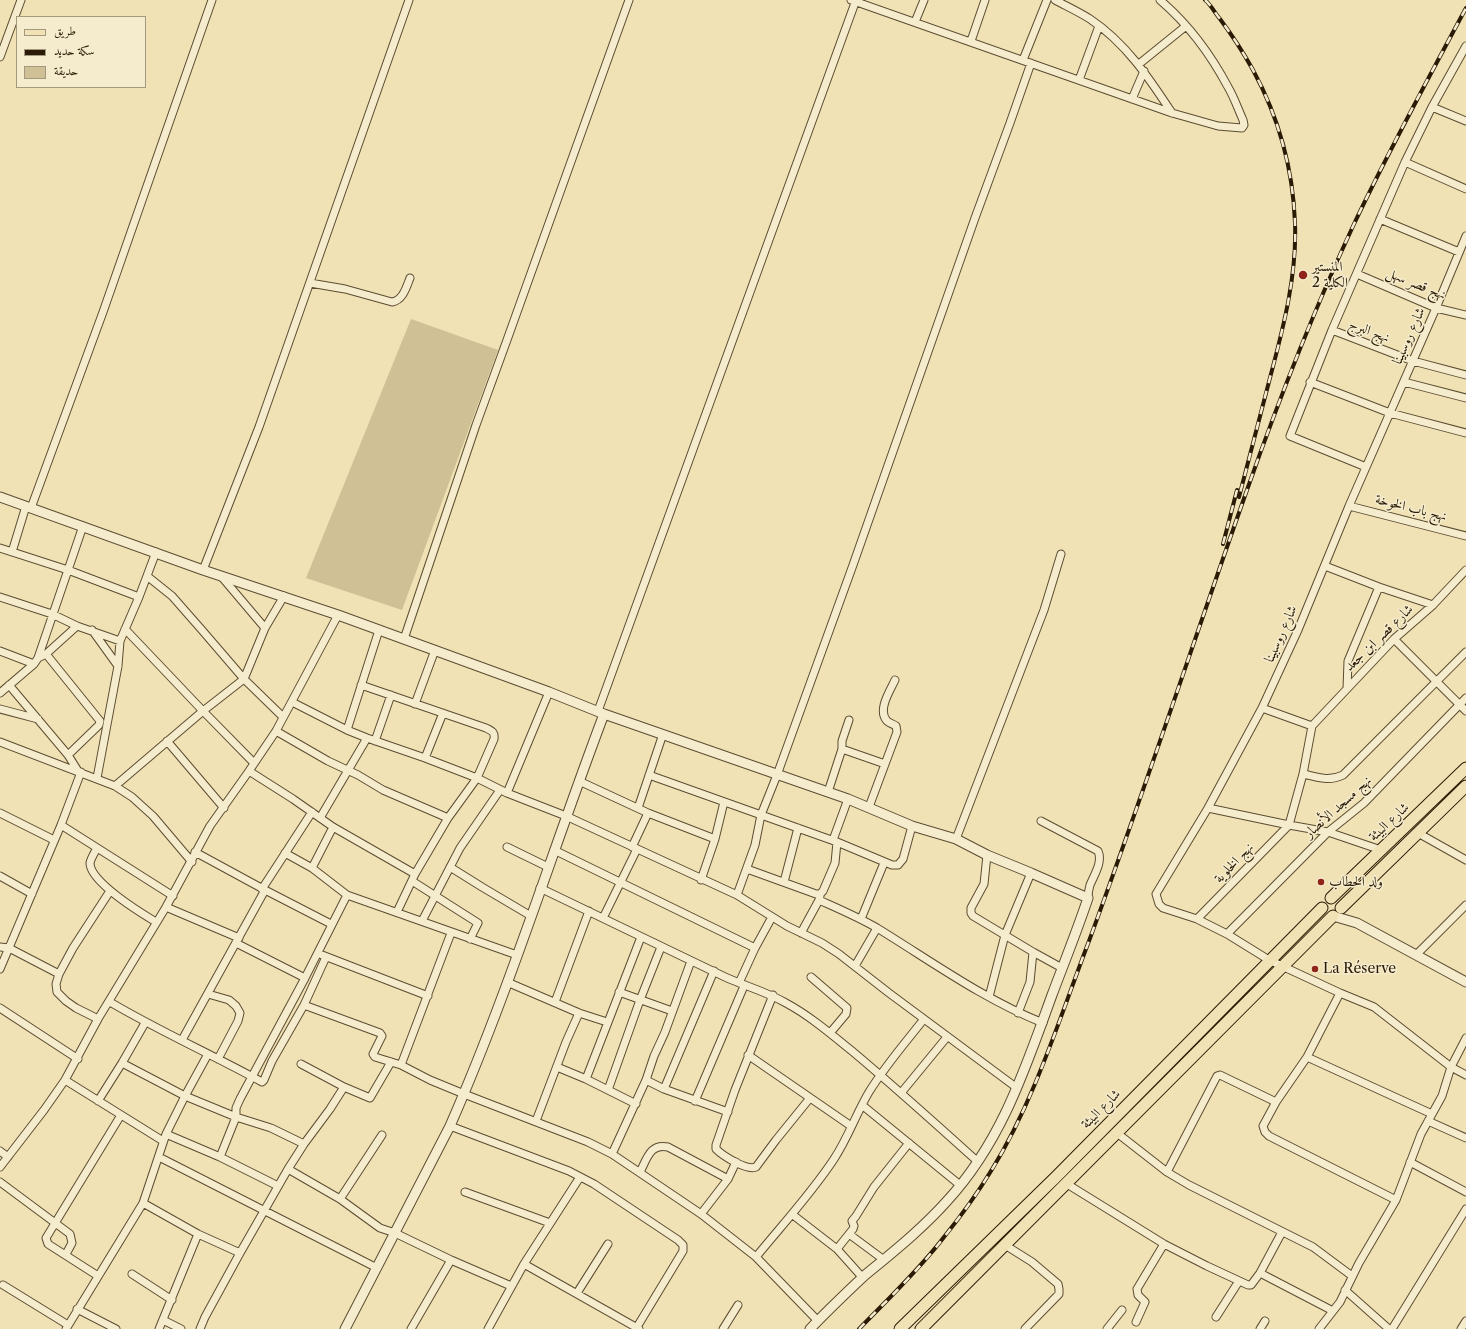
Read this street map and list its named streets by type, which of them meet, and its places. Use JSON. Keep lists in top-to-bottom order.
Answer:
{
  "streets": {
    "main road": ["شارع البيئة"],
    "street": [
      "نهج قصر سهل",
      "نهج البرج",
      "شارع روسبينا",
      "نهج باب الخوخة",
      "شارع قصر ابن جعد",
      "نهج مسجد الأنصار",
      "نهج الخلوية"
    ]
  },
  "crossings": [
    ["نهج قصر سهل", "شارع روسبينا"],
    ["نهج البرج", "شارع روسبينا"],
    ["شارع روسبينا", "نهج باب الخوخة"],
    ["شارع روسبينا", "نهج مسجد الأنصار"],
    ["شارع روسبينا", "شارع البيئة"],
    ["شارع روسبينا", "نهج الخلوية"]
  ],
  "places": ["المنستير الكلية 2", "ولد الحطاب", "La Réserve"],
  "legend": ["طريق", "سكة حديد", "حديقة"]
}
